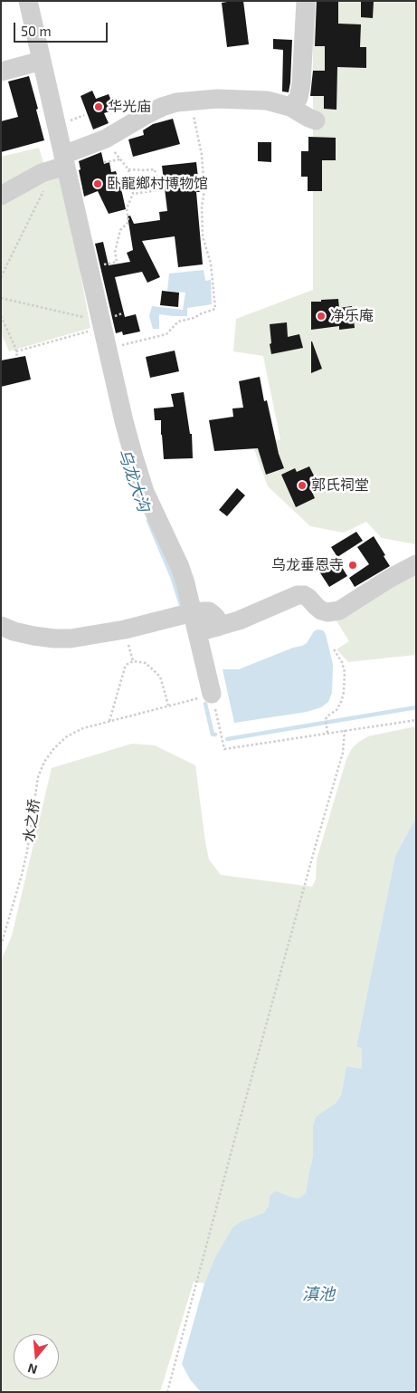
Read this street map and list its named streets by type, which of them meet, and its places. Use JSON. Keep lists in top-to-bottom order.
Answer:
{
  "streets": {
    "path": ["水之桥"]
  },
  "water": ["乌龙大沟", "滇池"],
  "places": [
    "华光庙",
    "卧龍鄉村博物馆",
    "净乐庵",
    "郭氏祠堂",
    "乌龙垂恩寺"
  ],
  "scale_bar": "50 m",
  "north": "bottom"
}
